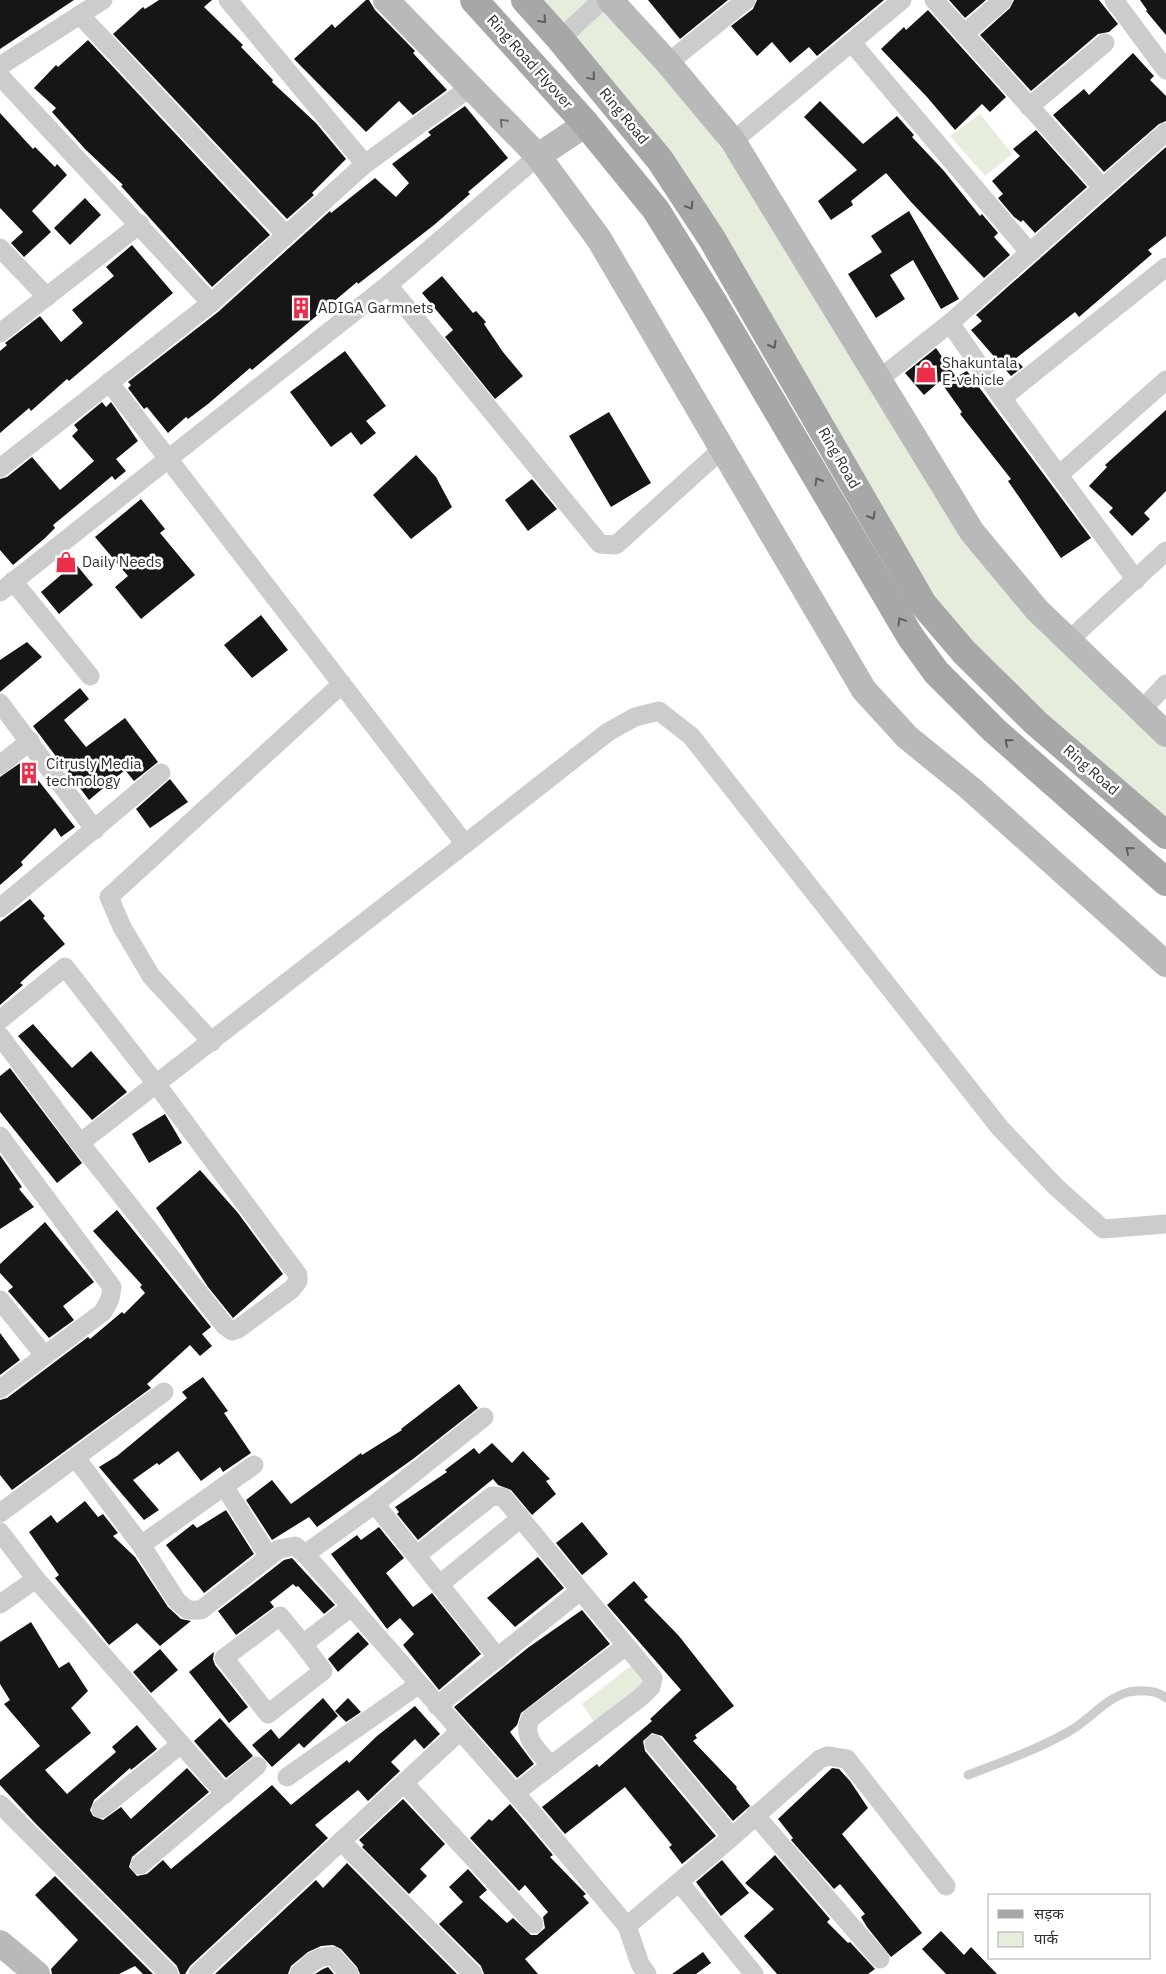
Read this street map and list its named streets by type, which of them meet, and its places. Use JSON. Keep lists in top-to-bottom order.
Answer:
{
  "streets": {
    "main road": ["Ring Road Flyover", "Ring Road"]
  },
  "crossings": [
    ["Ring Road Flyover", "Ring Road"]
  ],
  "places": {
    "building": ["ADIGA Garmnets", "Citrusly Media technology"],
    "shop": ["Shakuntala E-vehicle", "Daily Needs"]
  },
  "legend": ["सड़क", "पार्क"]
}
